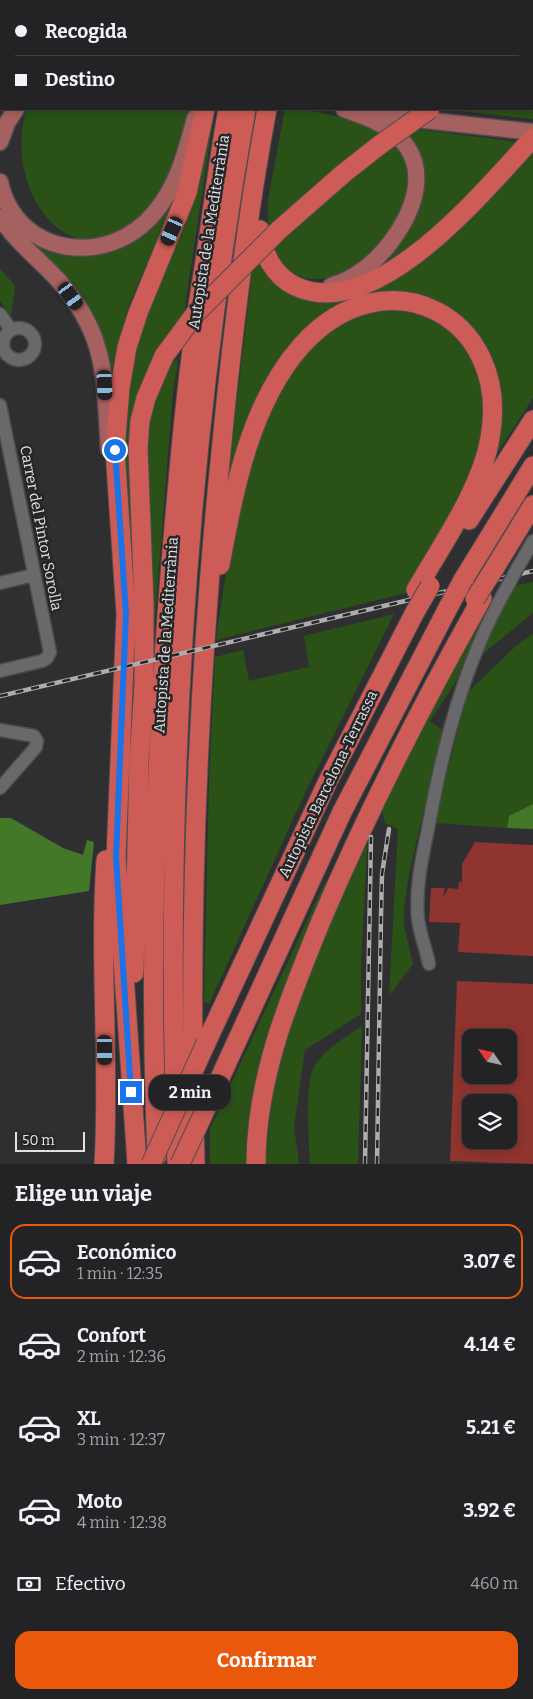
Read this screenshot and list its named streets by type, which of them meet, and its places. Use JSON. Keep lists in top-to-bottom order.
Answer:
{
  "streets": {
    "highway": ["Autopista de la Mediterrània", "Autopista Barcelona-Terrassa"],
    "street": ["Carrer del Pintor Sorolla"]
  },
  "crossings": [
    ["Autopista de la Mediterrània", "Autopista Barcelona-Terrassa"]
  ],
  "scale_bar": "50 m",
  "north": "top left",
  "page": {
    "banner": ["Recogida", "Destino"],
    "bubble": "2 min",
    "scale": "50 m",
    "heading": "Elige un viaje",
    "list": [
      {
        "name": "Económico",
        "note": "1 min · 12:35",
        "value": "3.07 €"
      },
      {
        "name": "Confort",
        "note": "2 min · 12:36",
        "value": "4.14 €"
      },
      {
        "name": "XL",
        "note": "3 min · 12:37",
        "value": "5.21 €"
      },
      {
        "name": "Moto",
        "note": "4 min · 12:38",
        "value": "3.92 €"
      }
    ],
    "pay": ["Efectivo", "460 m"],
    "buttons": "Confirmar"
  }
}
